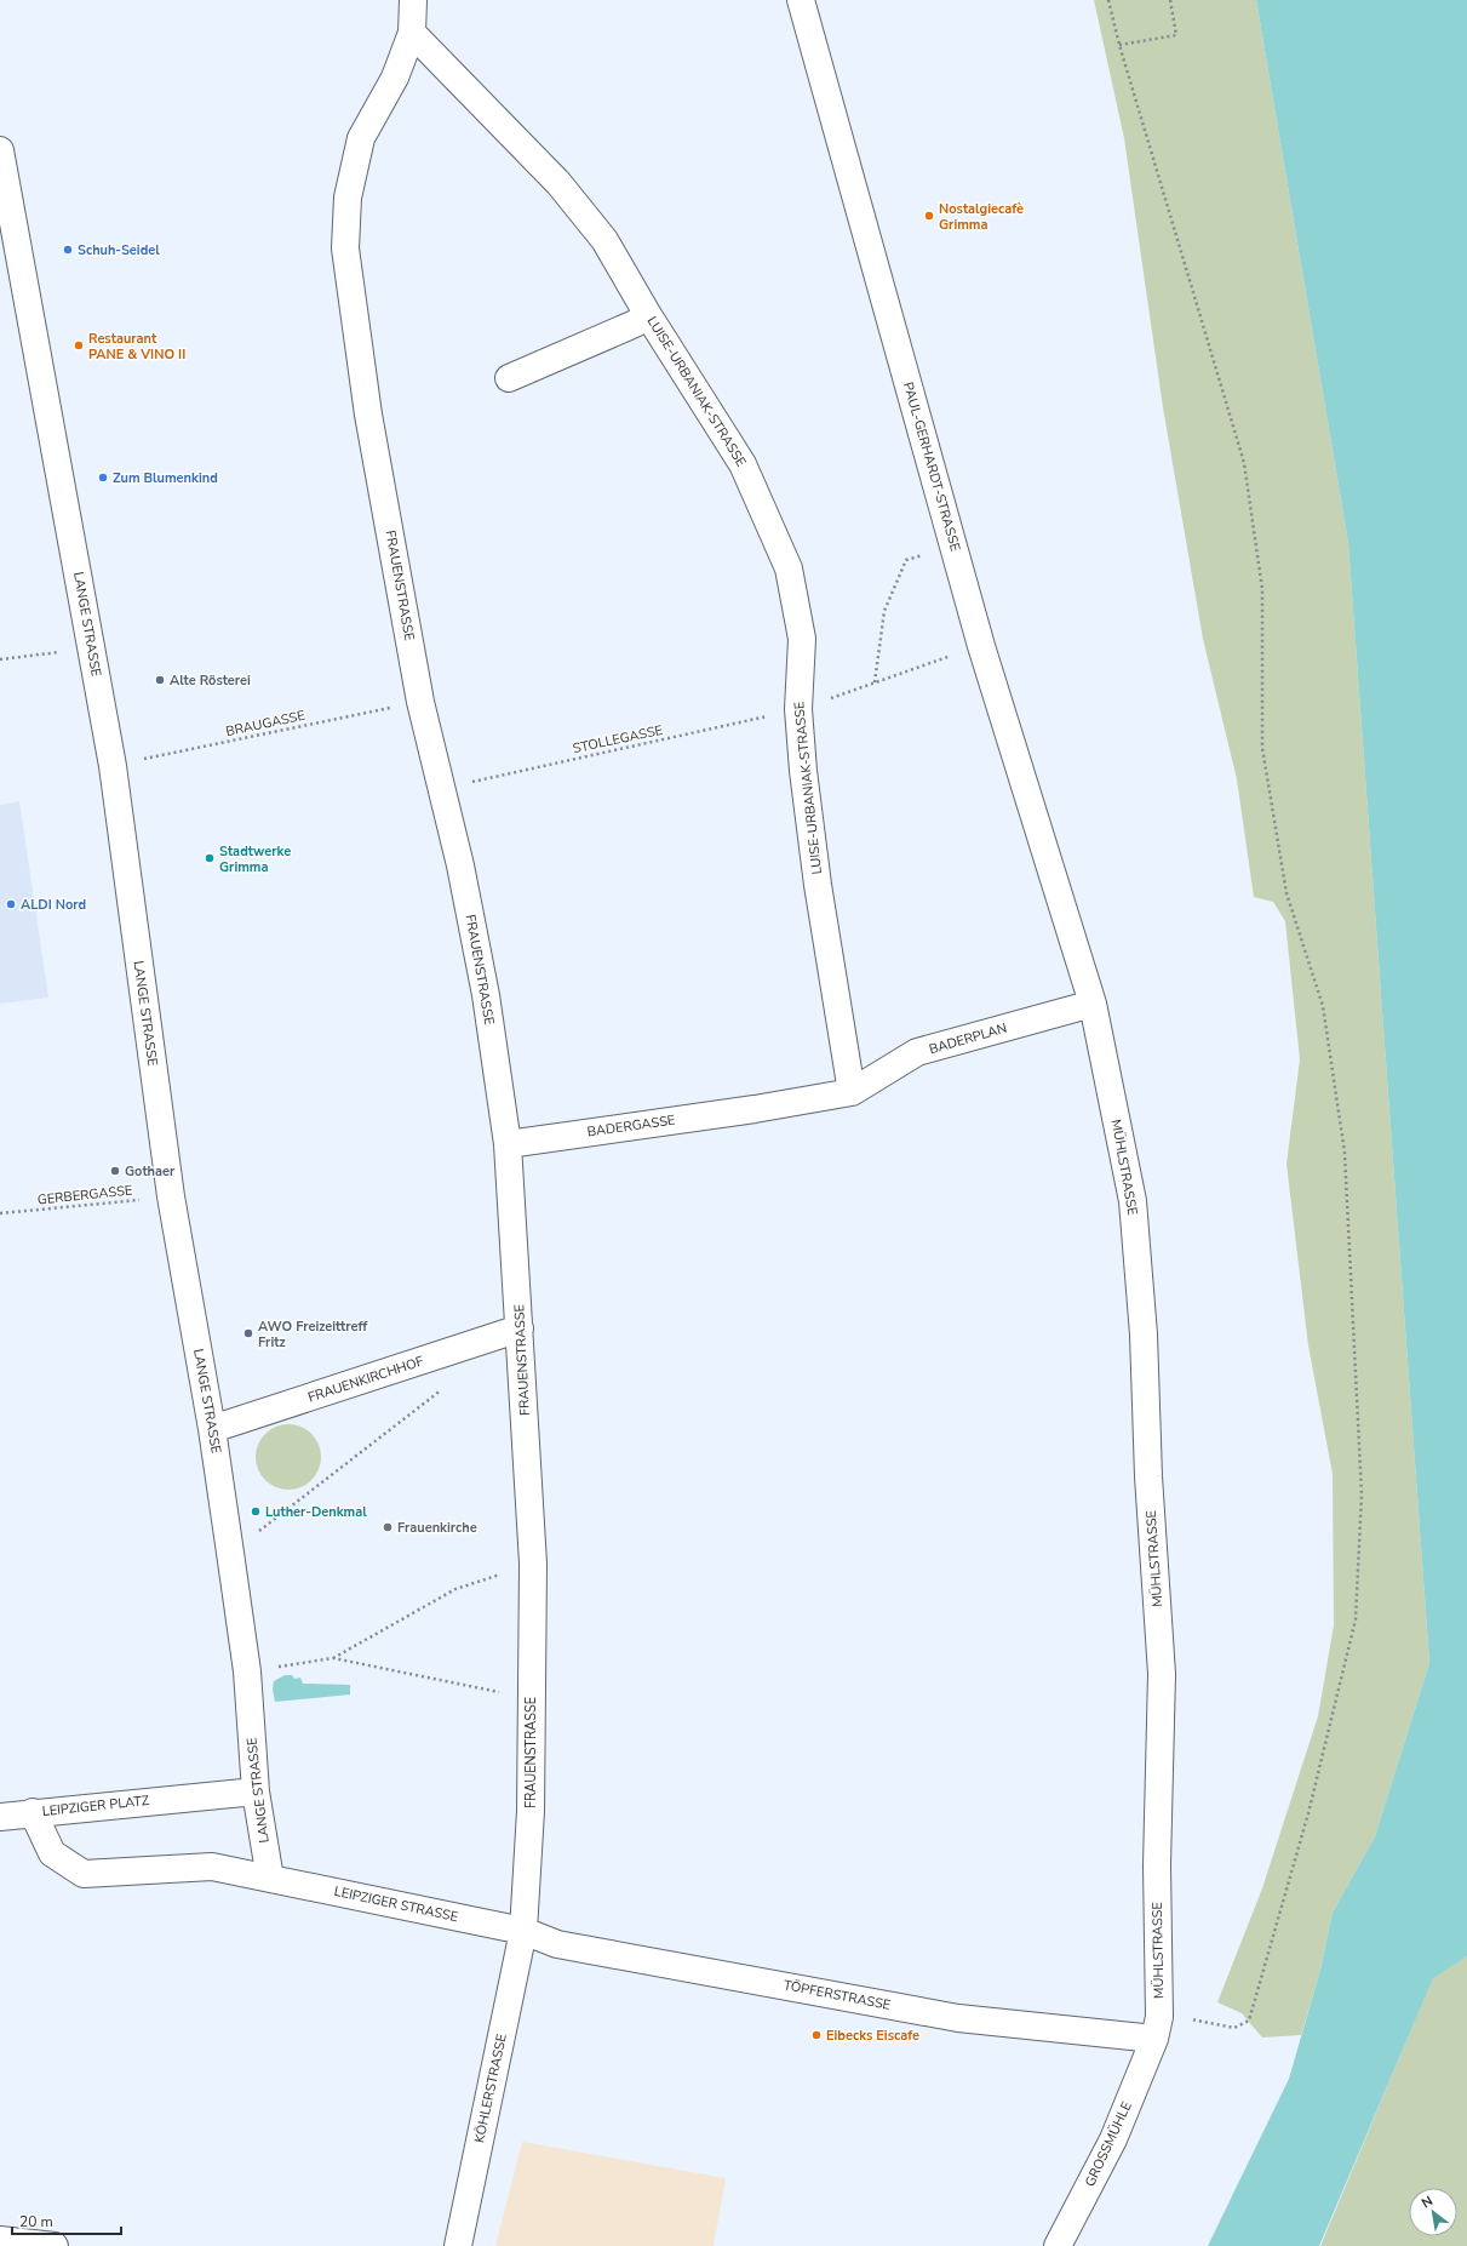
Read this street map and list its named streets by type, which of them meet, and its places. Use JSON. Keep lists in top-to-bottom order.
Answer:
{
  "streets": {
    "street": [
      "LUISE-URBANIAK-STRASSE",
      "PAUL-GERHARDT-STRASSE",
      "FRAUENSTRASSE",
      "LANGE STRASSE",
      "BADERPLAN",
      "BADERGASSE",
      "MÜHLSTRASSE",
      "FRAUENKIRCHHOF",
      "LEIPZIGER PLATZ",
      "LEIPZIGER STRASSE",
      "TÖPFERSTRASSE",
      "KÖHLERSTRASSE",
      "GROSSMÜHLE"
    ],
    "path": ["BRAUGASSE", "STOLLEGASSE", "GERBERGASSE"]
  },
  "crossings": [
    ["LUISE-URBANIAK-STRASSE", "FRAUENSTRASSE"],
    ["LUISE-URBANIAK-STRASSE", "STOLLEGASSE"],
    ["LUISE-URBANIAK-STRASSE", "BADERPLAN"],
    ["PAUL-GERHARDT-STRASSE", "STOLLEGASSE"],
    ["PAUL-GERHARDT-STRASSE", "BADERPLAN"],
    ["PAUL-GERHARDT-STRASSE", "MÜHLSTRASSE"],
    ["FRAUENSTRASSE", "BRAUGASSE"],
    ["FRAUENSTRASSE", "STOLLEGASSE"],
    ["FRAUENSTRASSE", "BADERGASSE"],
    ["FRAUENSTRASSE", "FRAUENKIRCHHOF"],
    ["FRAUENSTRASSE", "LEIPZIGER STRASSE"],
    ["FRAUENSTRASSE", "TÖPFERSTRASSE"],
    ["FRAUENSTRASSE", "KÖHLERSTRASSE"],
    ["LANGE STRASSE", "BRAUGASSE"],
    ["LANGE STRASSE", "GERBERGASSE"],
    ["LANGE STRASSE", "FRAUENKIRCHHOF"],
    ["LANGE STRASSE", "LEIPZIGER PLATZ"],
    ["LANGE STRASSE", "LEIPZIGER STRASSE"],
    ["BADERPLAN", "BADERGASSE"],
    ["BADERPLAN", "MÜHLSTRASSE"],
    ["MÜHLSTRASSE", "TÖPFERSTRASSE"],
    ["MÜHLSTRASSE", "GROSSMÜHLE"],
    ["LEIPZIGER PLATZ", "LEIPZIGER STRASSE"],
    ["LEIPZIGER STRASSE", "TÖPFERSTRASSE"],
    ["LEIPZIGER STRASSE", "KÖHLERSTRASSE"],
    ["TÖPFERSTRASSE", "KÖHLERSTRASSE"],
    ["TÖPFERSTRASSE", "GROSSMÜHLE"]
  ],
  "places": [
    "Nostalgiecafè Grimma",
    "Schuh-Seidel",
    "Restaurant PANE & VINO II",
    "Zum Blumenkind",
    "Alte Rösterei",
    "Stadtwerke Grimma",
    "ALDI Nord",
    "Gothaer",
    "AWO Freizeittreff Fritz",
    "Luther-Denkmal",
    "Frauenkirche",
    "Eibecks Eiscafe"
  ],
  "scale_bar": "20 m",
  "north": "top left"
}
